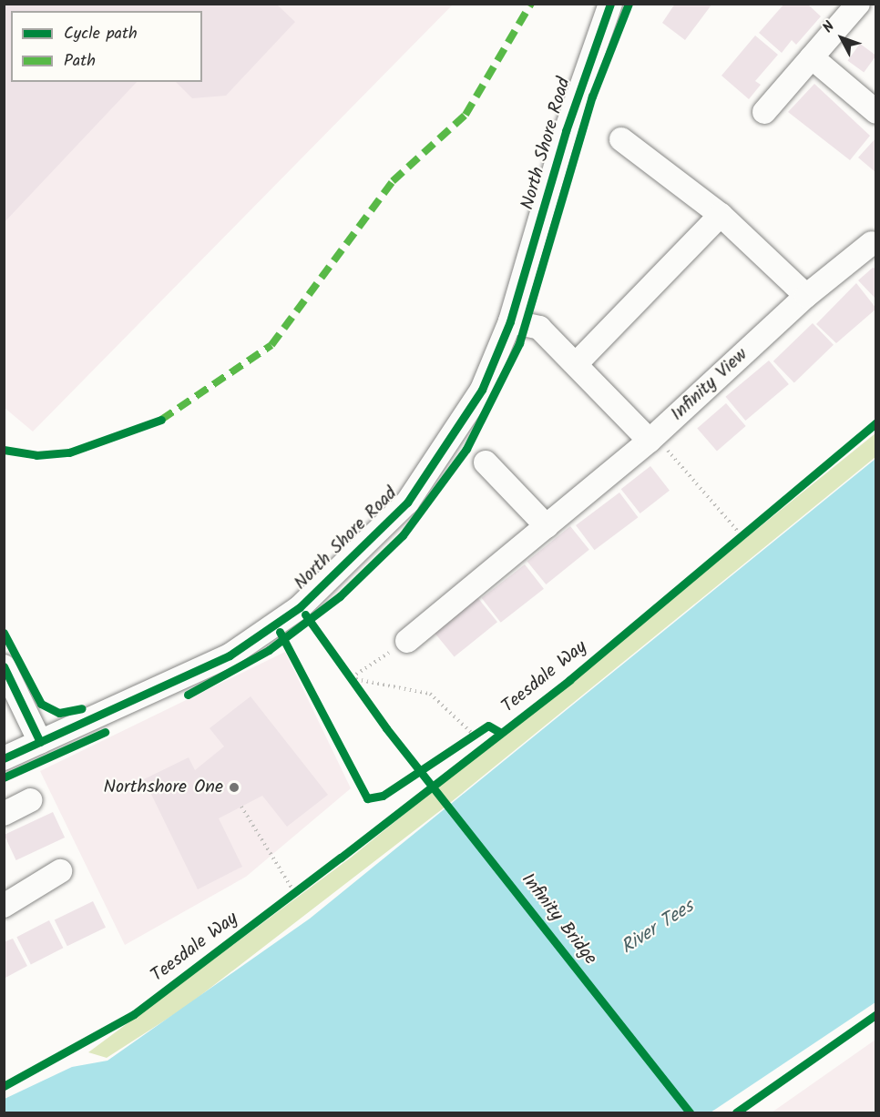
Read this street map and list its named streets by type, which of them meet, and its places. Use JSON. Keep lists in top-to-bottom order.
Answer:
{
  "streets": {
    "street": ["North Shore Road", "Infinity View"],
    "cycle path": ["Teesdale Way", "Infinity Bridge"]
  },
  "water": ["River Tees"],
  "places": ["Northshore One"],
  "legend": ["Cycle path", "Path"],
  "north": "top left"
}
